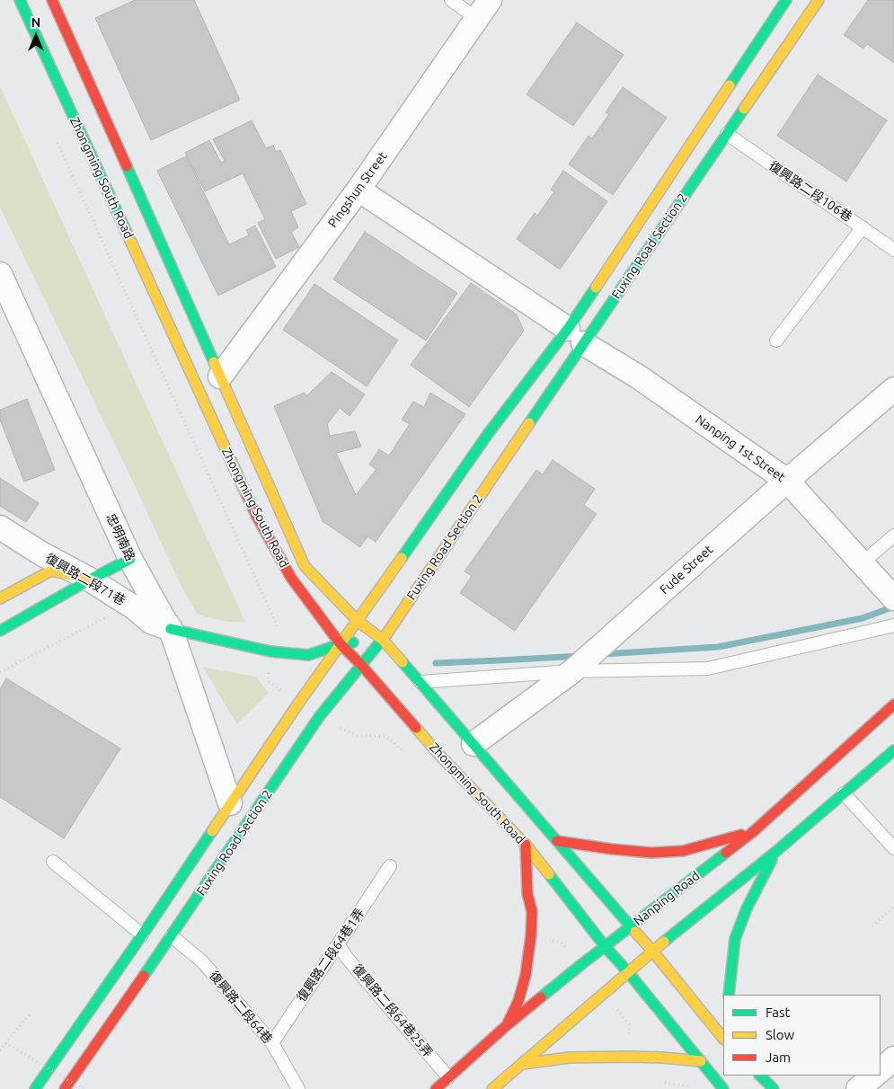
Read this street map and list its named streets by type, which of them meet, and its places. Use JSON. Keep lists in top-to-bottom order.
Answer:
{
  "streets": {
    "main road": ["Zhongming South Road", "Fuxing Road Section 2", "Nanping Road"],
    "street": [
      "Pingshun Street",
      "Nanping 1st Street",
      "忠明南路",
      "Fude Street",
      "復興路二段71巷"
    ],
    "lane": [
      "復興路二段106巷",
      "復興路二段64巷1弄",
      "復興路二段64巷",
      "復興路二段64巷25弄"
    ]
  },
  "crossings": [
    ["Zhongming South Road", "Pingshun Street"],
    ["Zhongming South Road", "Fuxing Road Section 2"],
    ["Zhongming South Road", "Fude Street"],
    ["Zhongming South Road", "Nanping Road"],
    ["Pingshun Street", "Nanping 1st Street"],
    ["復興路二段106巷", "Fuxing Road Section 2"],
    ["Fuxing Road Section 2", "Nanping 1st Street"],
    ["Fuxing Road Section 2", "忠明南路"],
    ["Fuxing Road Section 2", "復興路二段64巷"],
    ["Nanping 1st Street", "Fude Street"],
    ["忠明南路", "復興路二段71巷"],
    ["Nanping Road", "復興路二段64巷25弄"],
    ["復興路二段64巷1弄", "復興路二段64巷"],
    ["復興路二段64巷1弄", "復興路二段64巷25弄"]
  ],
  "legend": ["Fast", "Slow", "Jam"],
  "north": "top"
}
